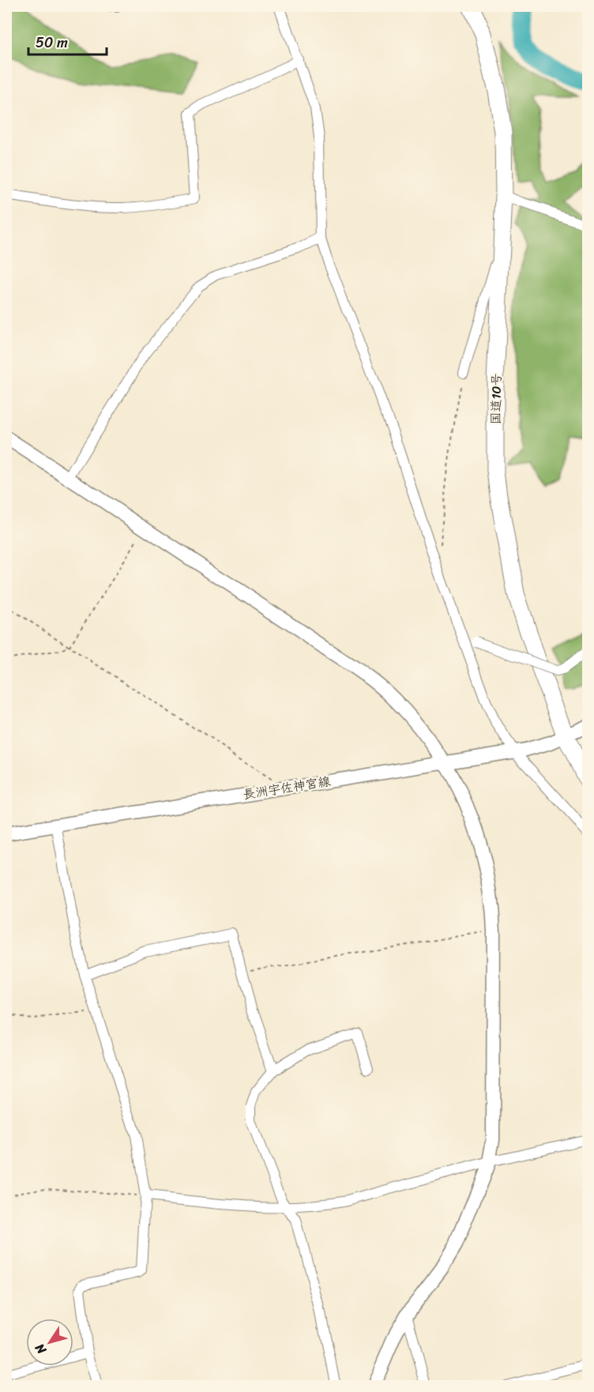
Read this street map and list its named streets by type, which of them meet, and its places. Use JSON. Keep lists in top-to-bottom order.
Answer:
{
  "streets": {
    "highway": ["国道10号"],
    "street": ["長洲宇佐神宮線"]
  },
  "crossings": [
    ["国道10号", "長洲宇佐神宮線"]
  ],
  "scale_bar": "50 m",
  "north": "bottom left"
}
